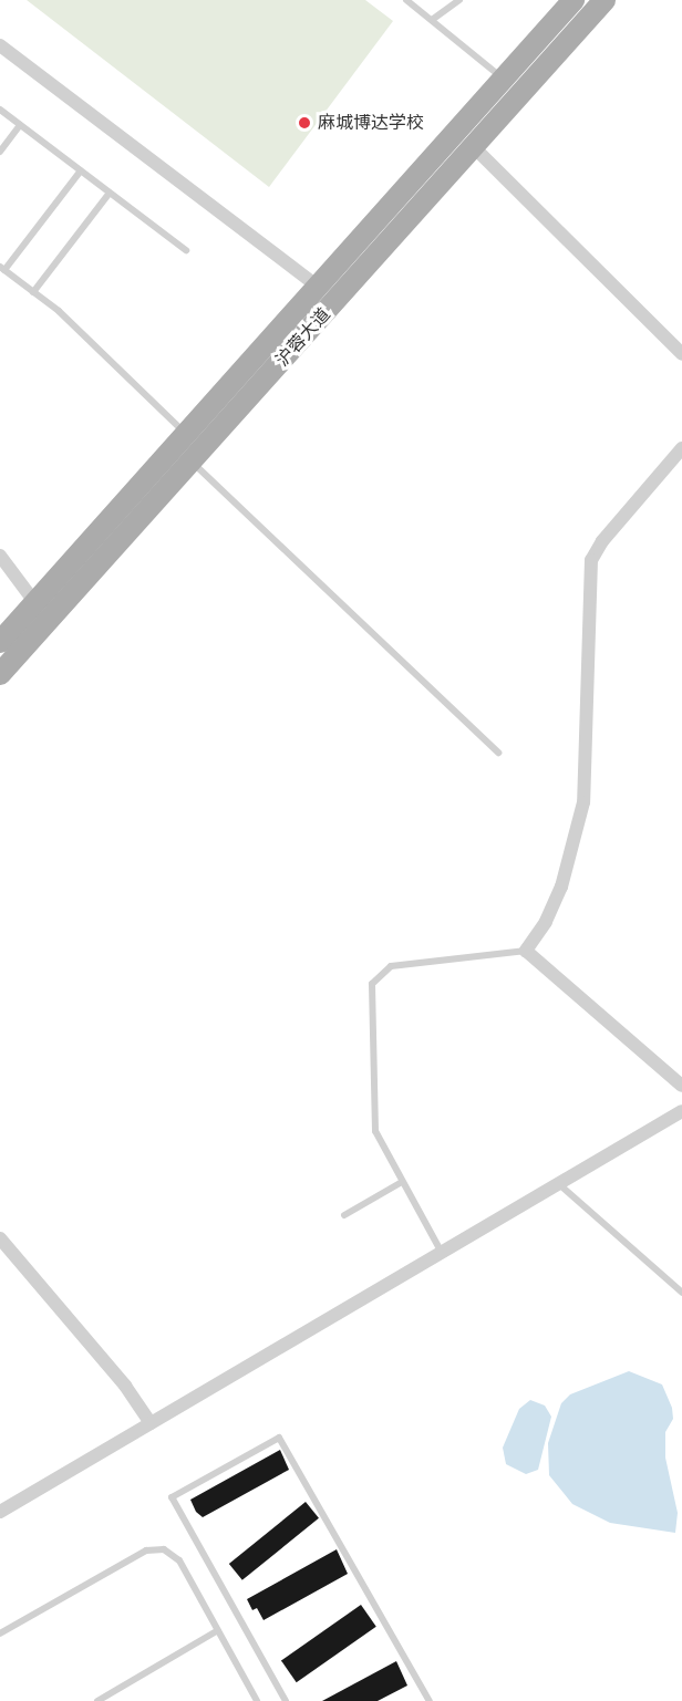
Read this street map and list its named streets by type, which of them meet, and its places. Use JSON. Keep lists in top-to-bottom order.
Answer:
{
  "streets": {
    "main road": ["沪蓉大道"]
  },
  "places": ["麻城博达学校"]
}
